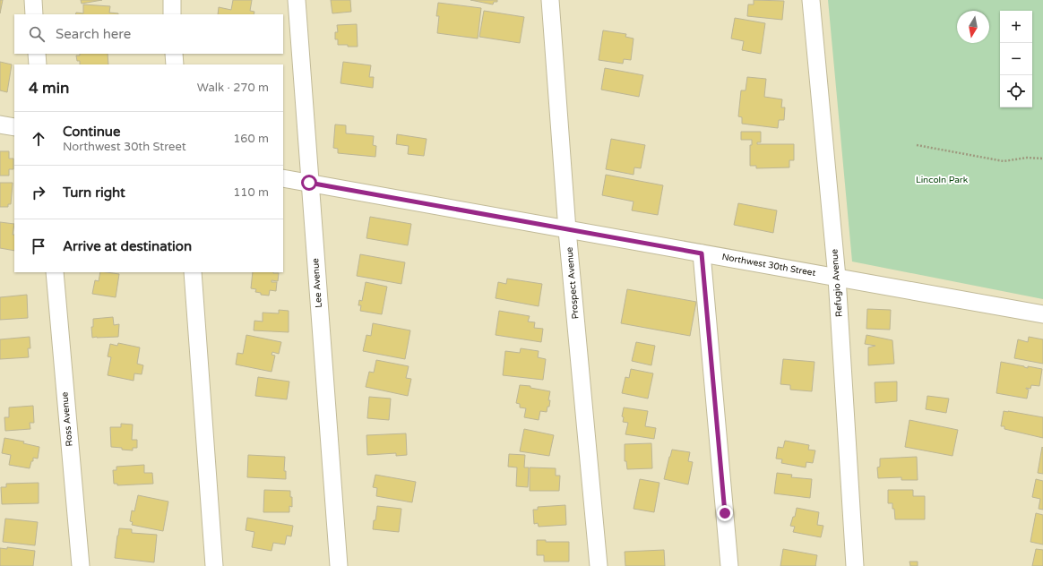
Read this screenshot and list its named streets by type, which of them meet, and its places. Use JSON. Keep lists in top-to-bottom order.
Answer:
{
  "streets": {
    "street": [
      "Northwest 30th Street",
      "Lee Avenue",
      "Prospect Avenue",
      "Refugio Avenue",
      "Ross Avenue"
    ]
  },
  "crossings": [
    ["Northwest 30th Street", "Lee Avenue"],
    ["Northwest 30th Street", "Prospect Avenue"],
    ["Northwest 30th Street", "Refugio Avenue"]
  ],
  "parks": ["Lincoln Park"],
  "north": "bottom",
  "page": {
    "map_buttons": ["+", "−"],
    "search": "Search here",
    "heading": ["4 min", "Walk · 270 m"],
    "list": [
      ["Continue", "Northwest 30th Street", "160 m"],
      ["Turn right", "110 m"],
      "Arrive at destination"
    ]
  }
}
